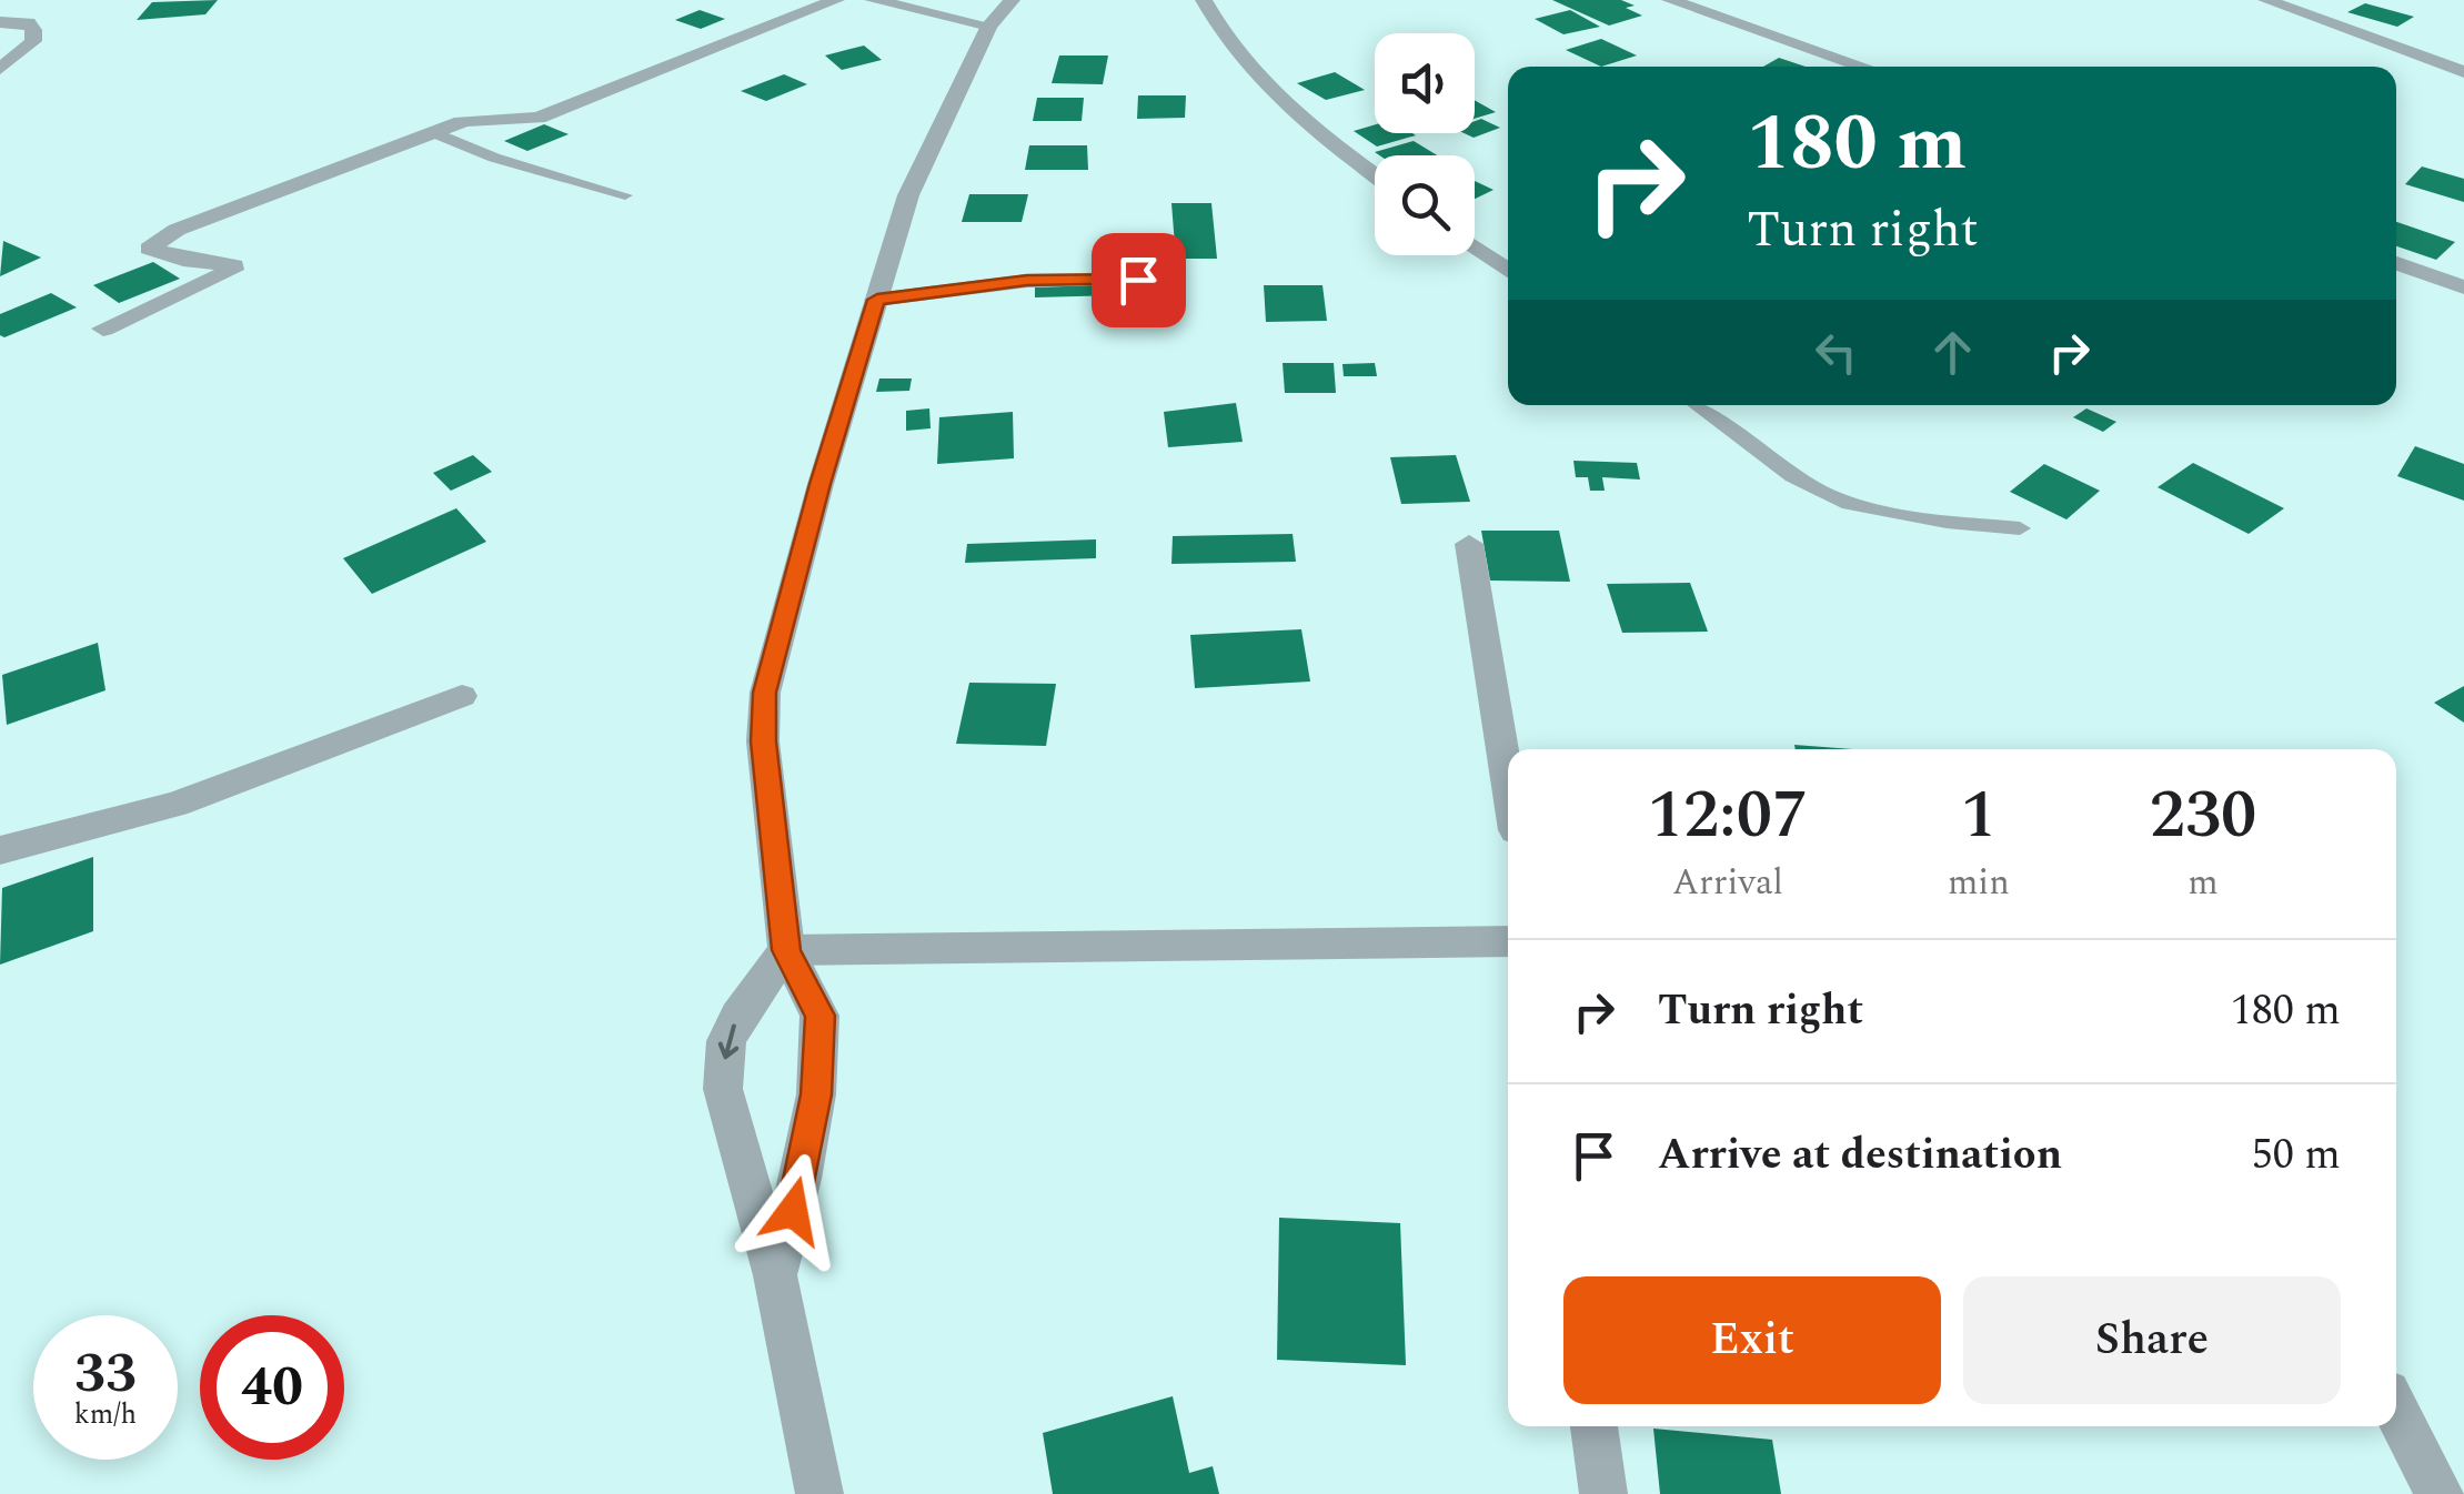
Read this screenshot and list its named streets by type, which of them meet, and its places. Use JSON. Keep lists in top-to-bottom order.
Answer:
{
  "page": {
    "turn": ["180 m", "Turn right"],
    "eta": [
      "12:07",
      "Arrival",
      "1",
      "min",
      "230",
      "m"
    ],
    "list": [
      {
        "name": "Turn right",
        "value": "180 m"
      },
      {
        "name": "Arrive at destination",
        "value": "50 m"
      }
    ],
    "buttons": ["Exit", "Share"],
    "speed": "33 km/h",
    "limit": "40"
  }
}
